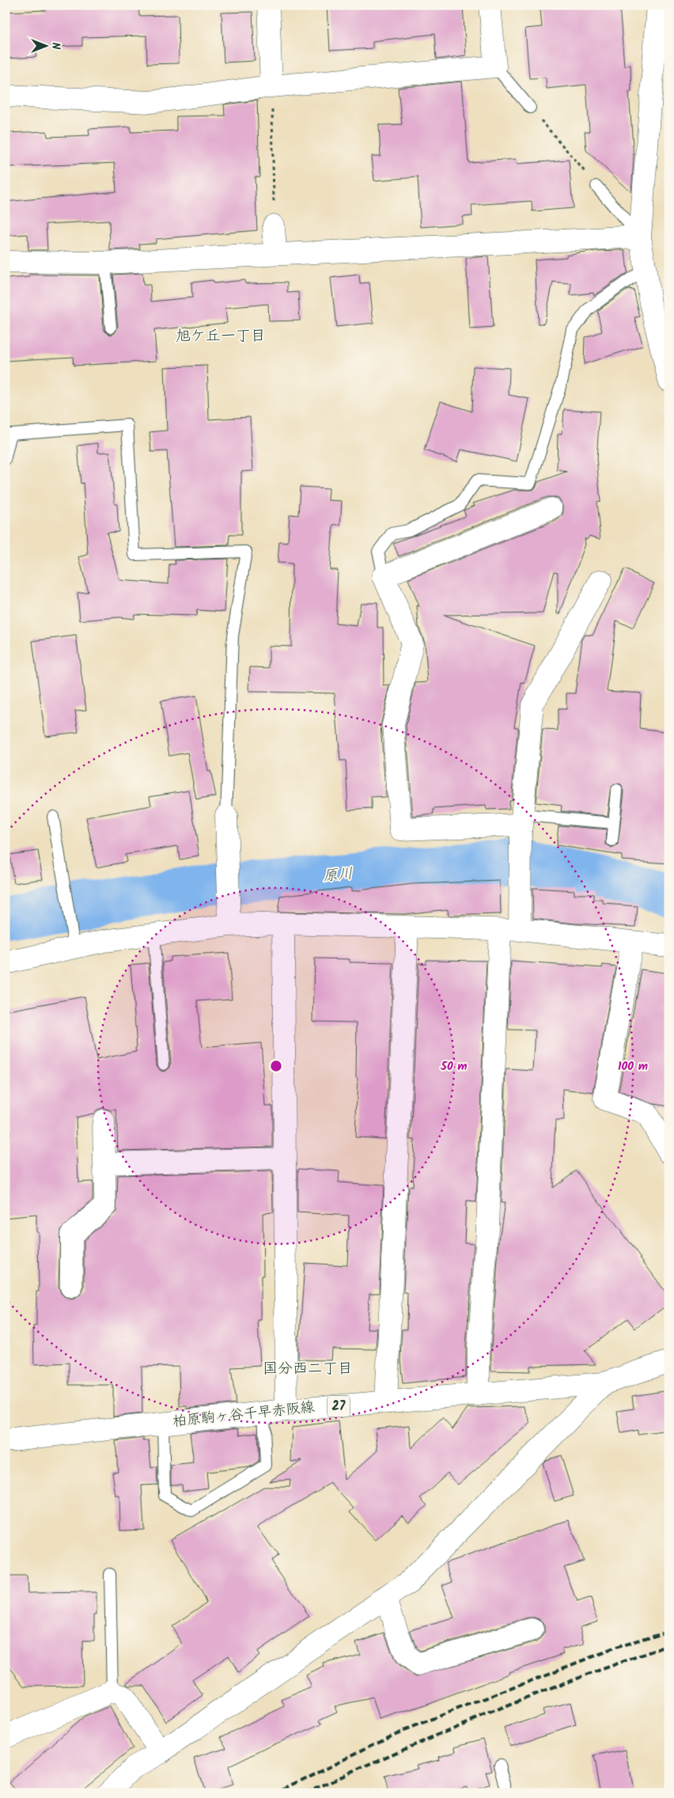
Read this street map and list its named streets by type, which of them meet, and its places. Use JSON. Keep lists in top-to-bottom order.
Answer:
{
  "streets": {
    "street": ["27", "柏原駒ヶ谷千早赤阪線"]
  },
  "districts": ["旭ケ丘一丁目", "国分西二丁目"],
  "water": ["原川"],
  "north": "right",
  "rings": ["50 m", "100 m"]
}
